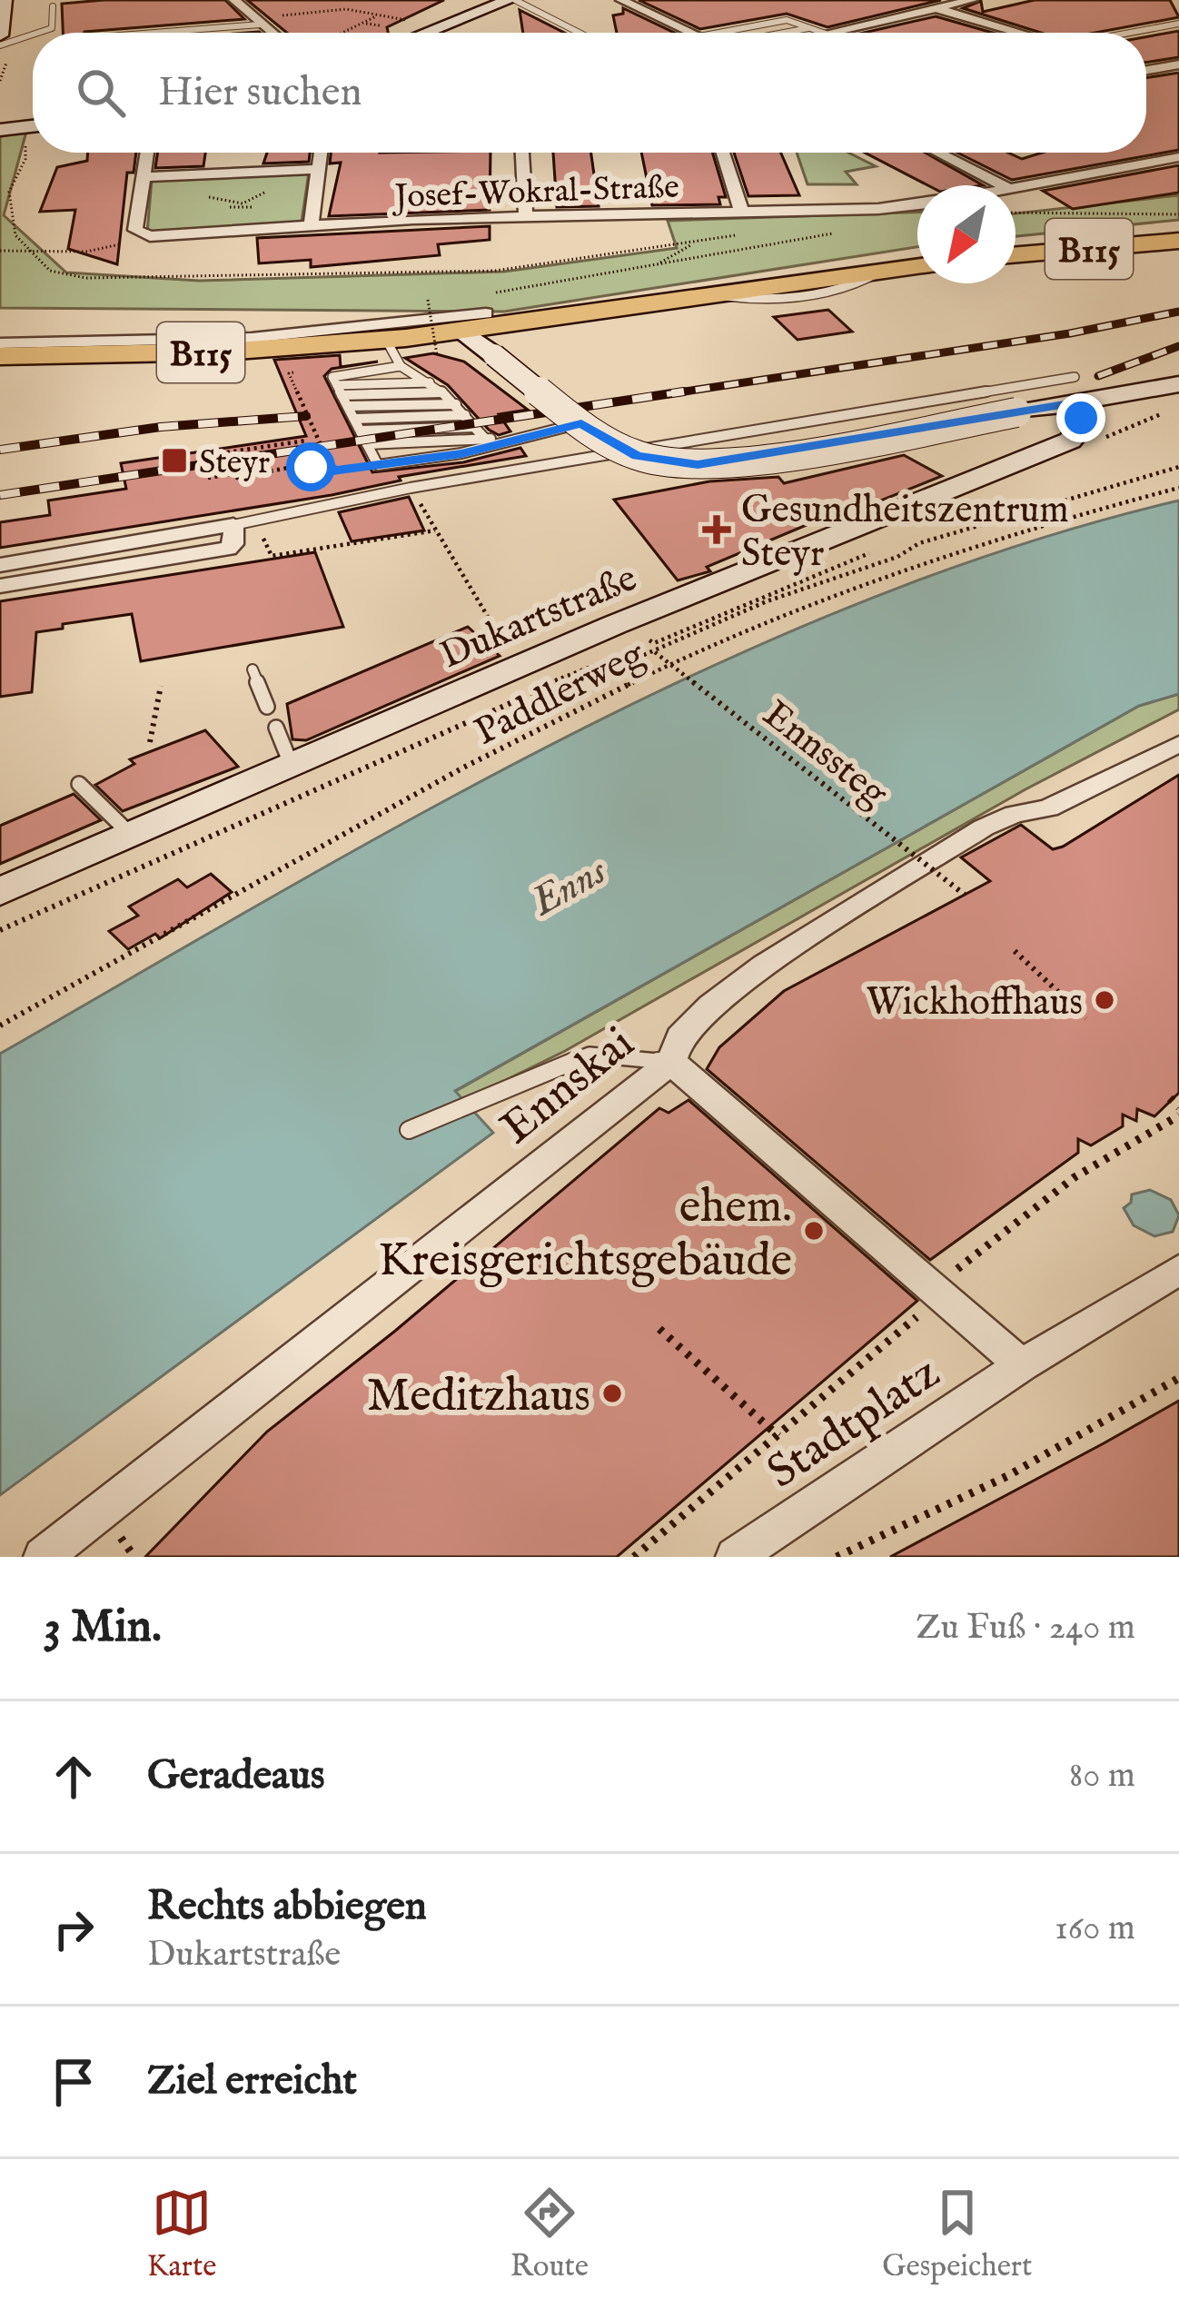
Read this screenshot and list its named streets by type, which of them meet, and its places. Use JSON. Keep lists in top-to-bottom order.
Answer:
{
  "streets": {
    "main road": ["B115"],
    "street": [
      "Josef-Wokral-Straße",
      "Dukartstraße",
      "Ennskai",
      "Stadtplatz"
    ],
    "path": ["Paddlerweg", "Ennssteg"]
  },
  "crossings": [
    ["Ennskai", "Stadtplatz"]
  ],
  "water": ["Enns"],
  "places": {
    "transit": ["Steyr"],
    "health": ["Gesundheitszentrum Steyr"],
    "other": ["Wickhoffhaus", "ehem. Kreisgerichtsgebäude", "Meditzhaus"]
  },
  "north": "bottom left",
  "page": {
    "search": "Hier suchen",
    "heading": ["3 Min.", "Zu Fuß · 240 m"],
    "list": [
      ["Geradeaus", "80 m"],
      ["Rechts abbiegen", "Dukartstraße", "160 m"],
      "Ziel erreicht"
    ],
    "nav": ["Karte", "Route", "Gespeichert"]
  }
}
